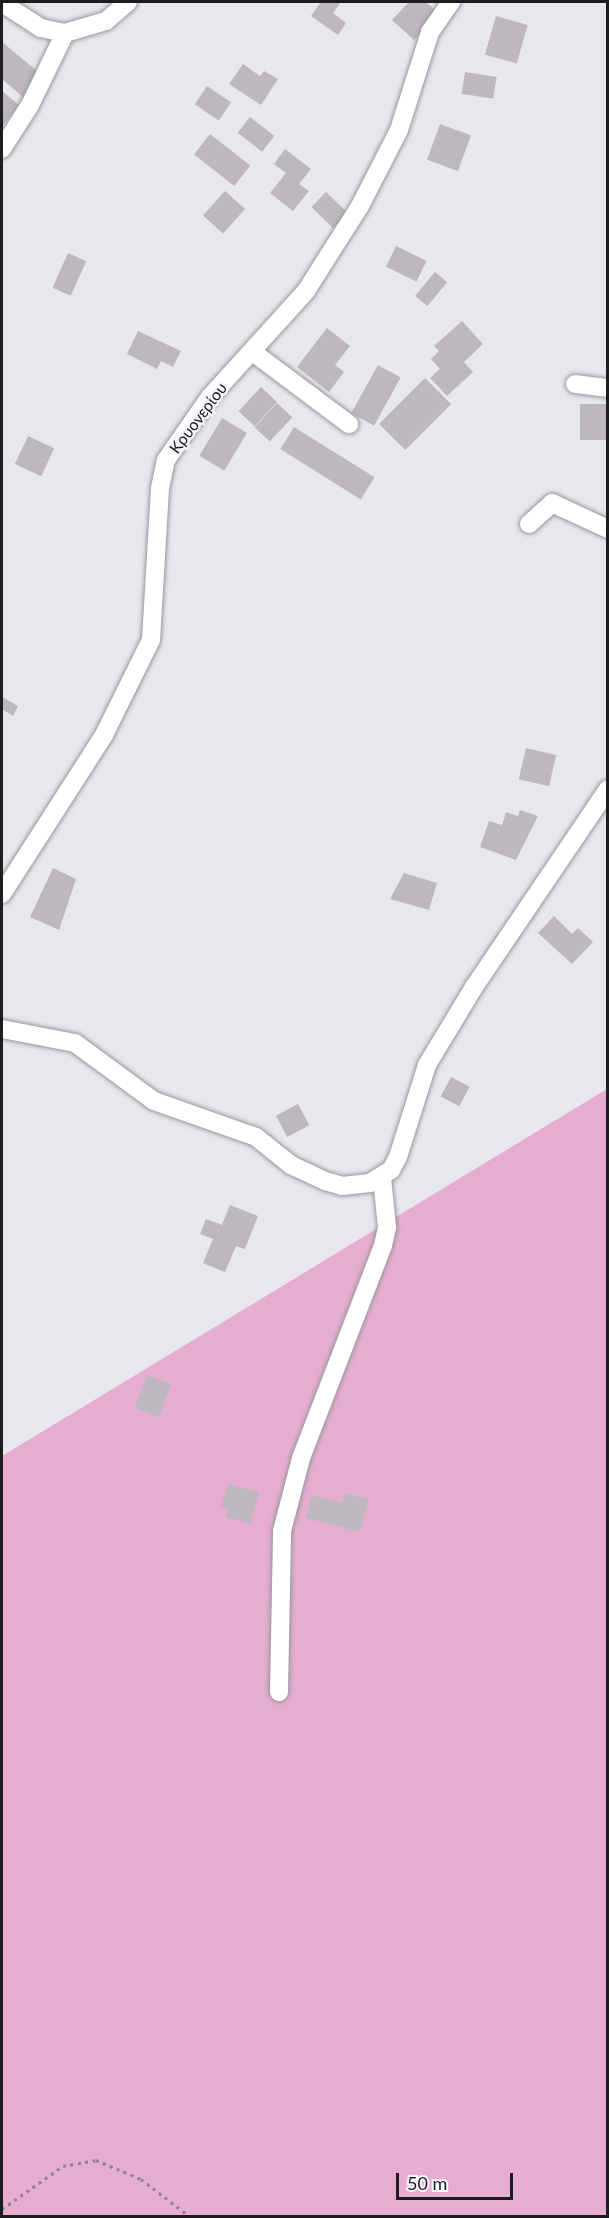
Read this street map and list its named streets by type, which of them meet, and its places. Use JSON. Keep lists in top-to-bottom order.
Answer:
{
  "streets": {
    "street": ["Κρυονερίου"]
  },
  "scale_bar": "50 m"
}
